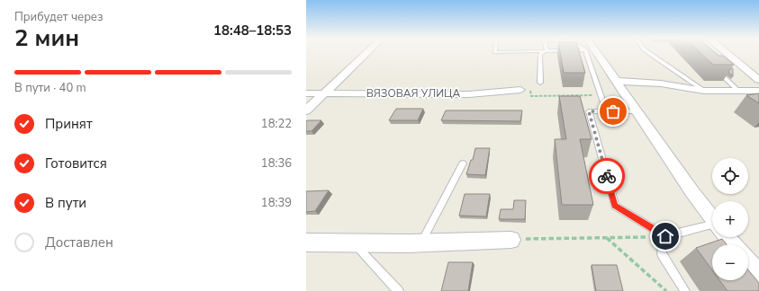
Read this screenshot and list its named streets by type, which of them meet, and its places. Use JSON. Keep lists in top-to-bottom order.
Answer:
{
  "streets": {
    "street": ["ВЯЗОВАЯ УЛИЦА"]
  },
  "page": {
    "heading": ["2 мин", "Прибудет через", "18:48–18:53"],
    "bar": "В пути · 40 m",
    "list": [
      ["Принят", "18:22"],
      ["Готовится", "18:36"],
      ["В пути", "18:39"],
      "Доставлен"
    ],
    "map_buttons": ["+", "−"]
  }
}
